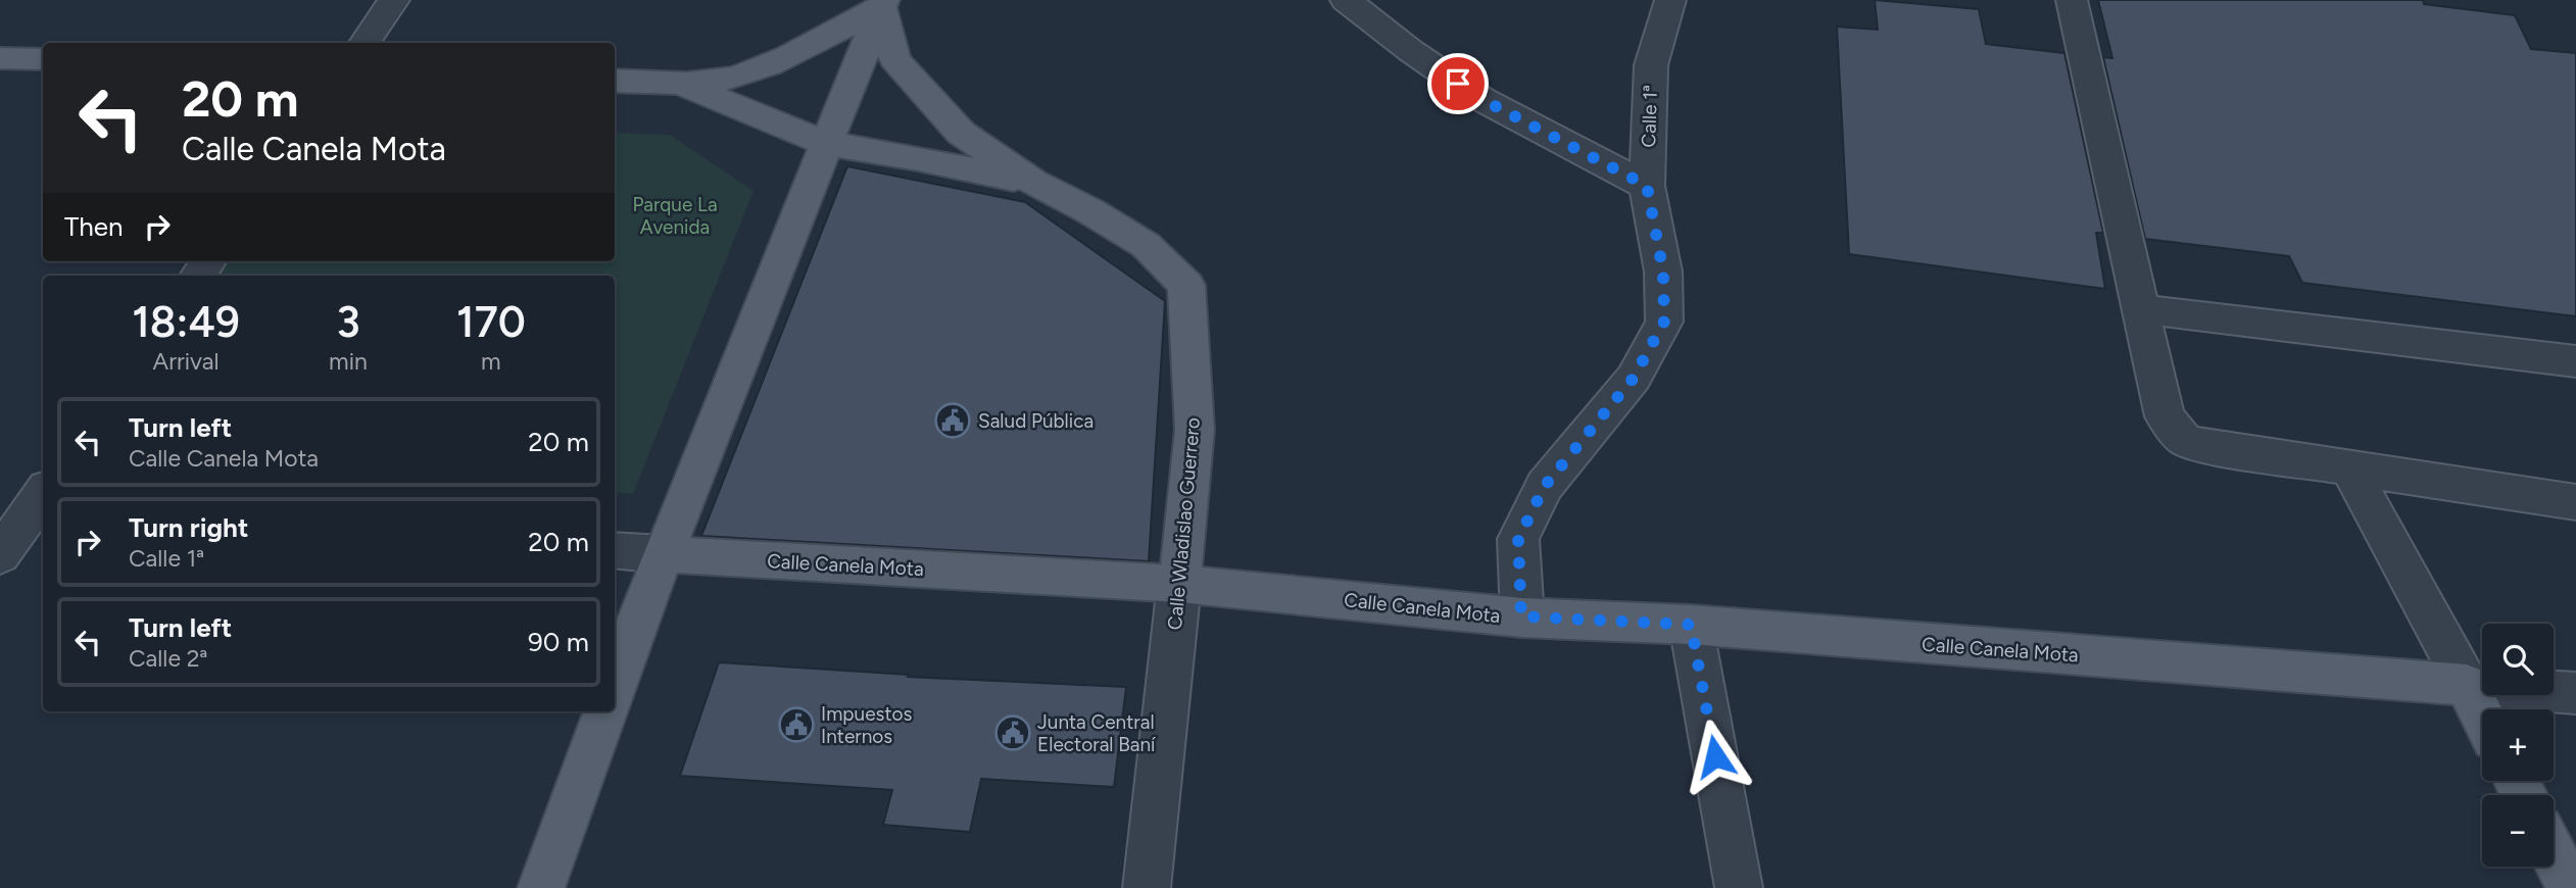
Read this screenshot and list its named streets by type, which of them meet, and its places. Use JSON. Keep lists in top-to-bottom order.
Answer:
{
  "streets": {
    "main road": ["Calle Wladislao Guerrero", "Calle Canela Mota"],
    "street": ["Calle 1ª"]
  },
  "crossings": [
    ["Calle 1ª", "Calle Canela Mota"],
    ["Calle Wladislao Guerrero", "Calle Canela Mota"]
  ],
  "parks": ["Parque La Avenida"],
  "places": {
    "public building": ["Salud Pública", "Impuestos Internos", "Junta Central Electoral Baní"]
  },
  "page": {
    "turn": ["20 m", "Calle Canela Mota"],
    "then": "Then",
    "eta": [
      "18:49",
      "Arrival",
      "3",
      "min",
      "170",
      "m"
    ],
    "list": [
      {
        "name": "Turn left",
        "note": "Calle Canela Mota",
        "value": "20 m"
      },
      {
        "name": "Turn right",
        "note": "Calle 1ª",
        "value": "20 m"
      },
      {
        "name": "Turn left",
        "note": "Calle 2ª",
        "value": "90 m"
      }
    ],
    "map_buttons": ["+", "−"]
  }
}
